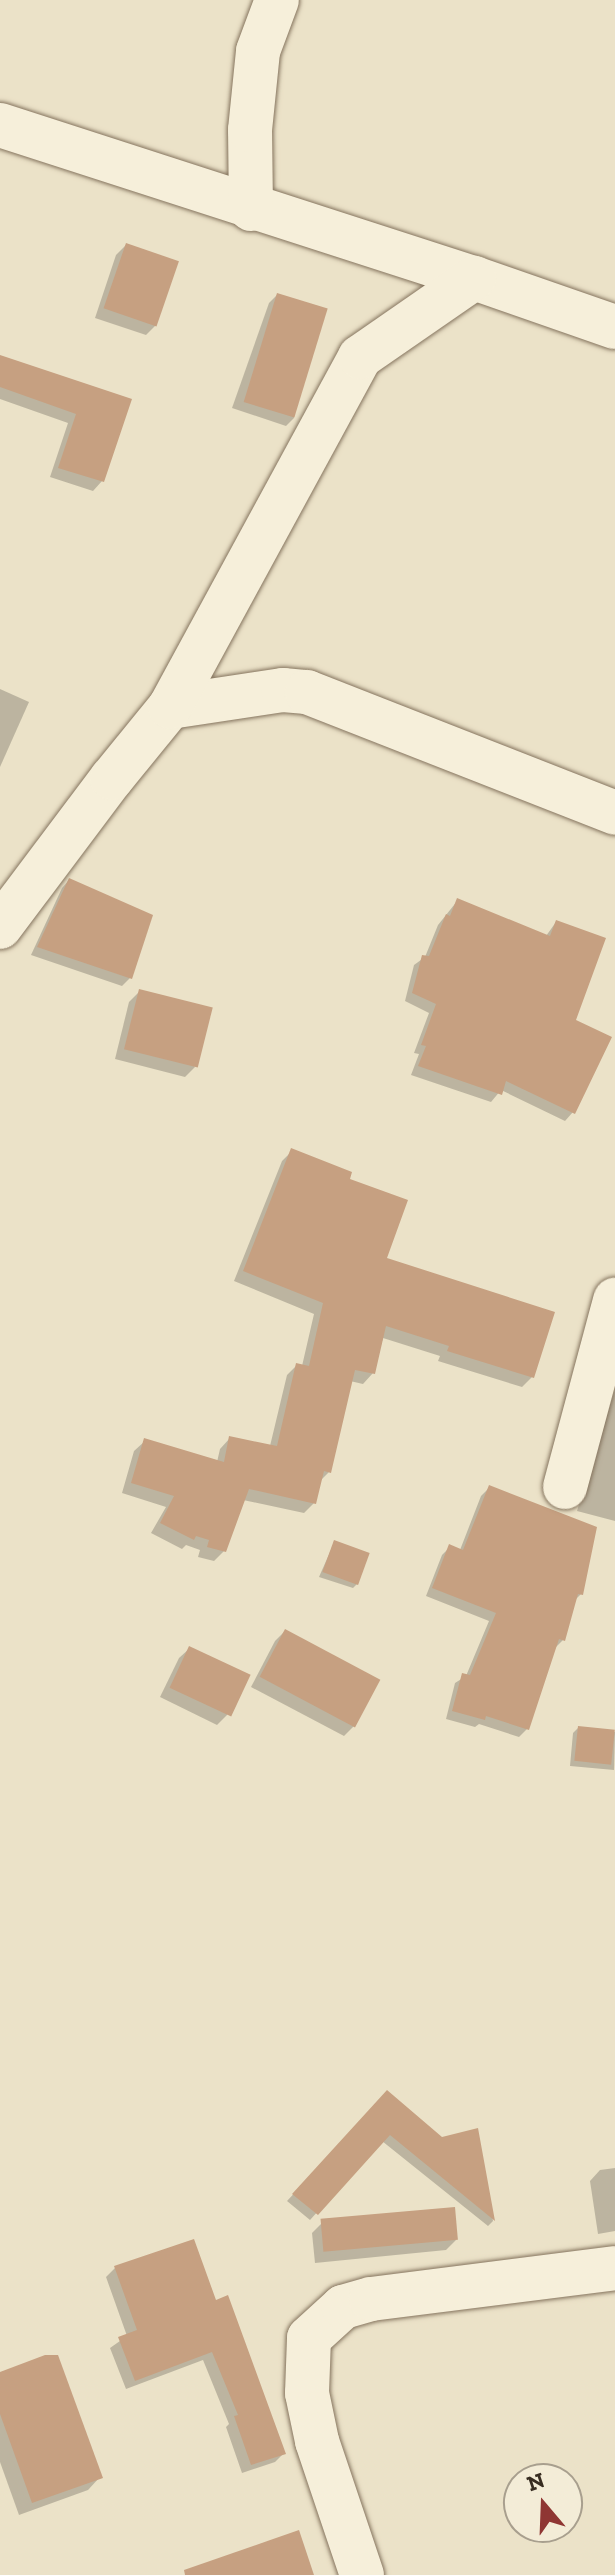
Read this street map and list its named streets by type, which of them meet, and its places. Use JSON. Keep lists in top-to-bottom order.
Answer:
{
  "north": "top"
}
